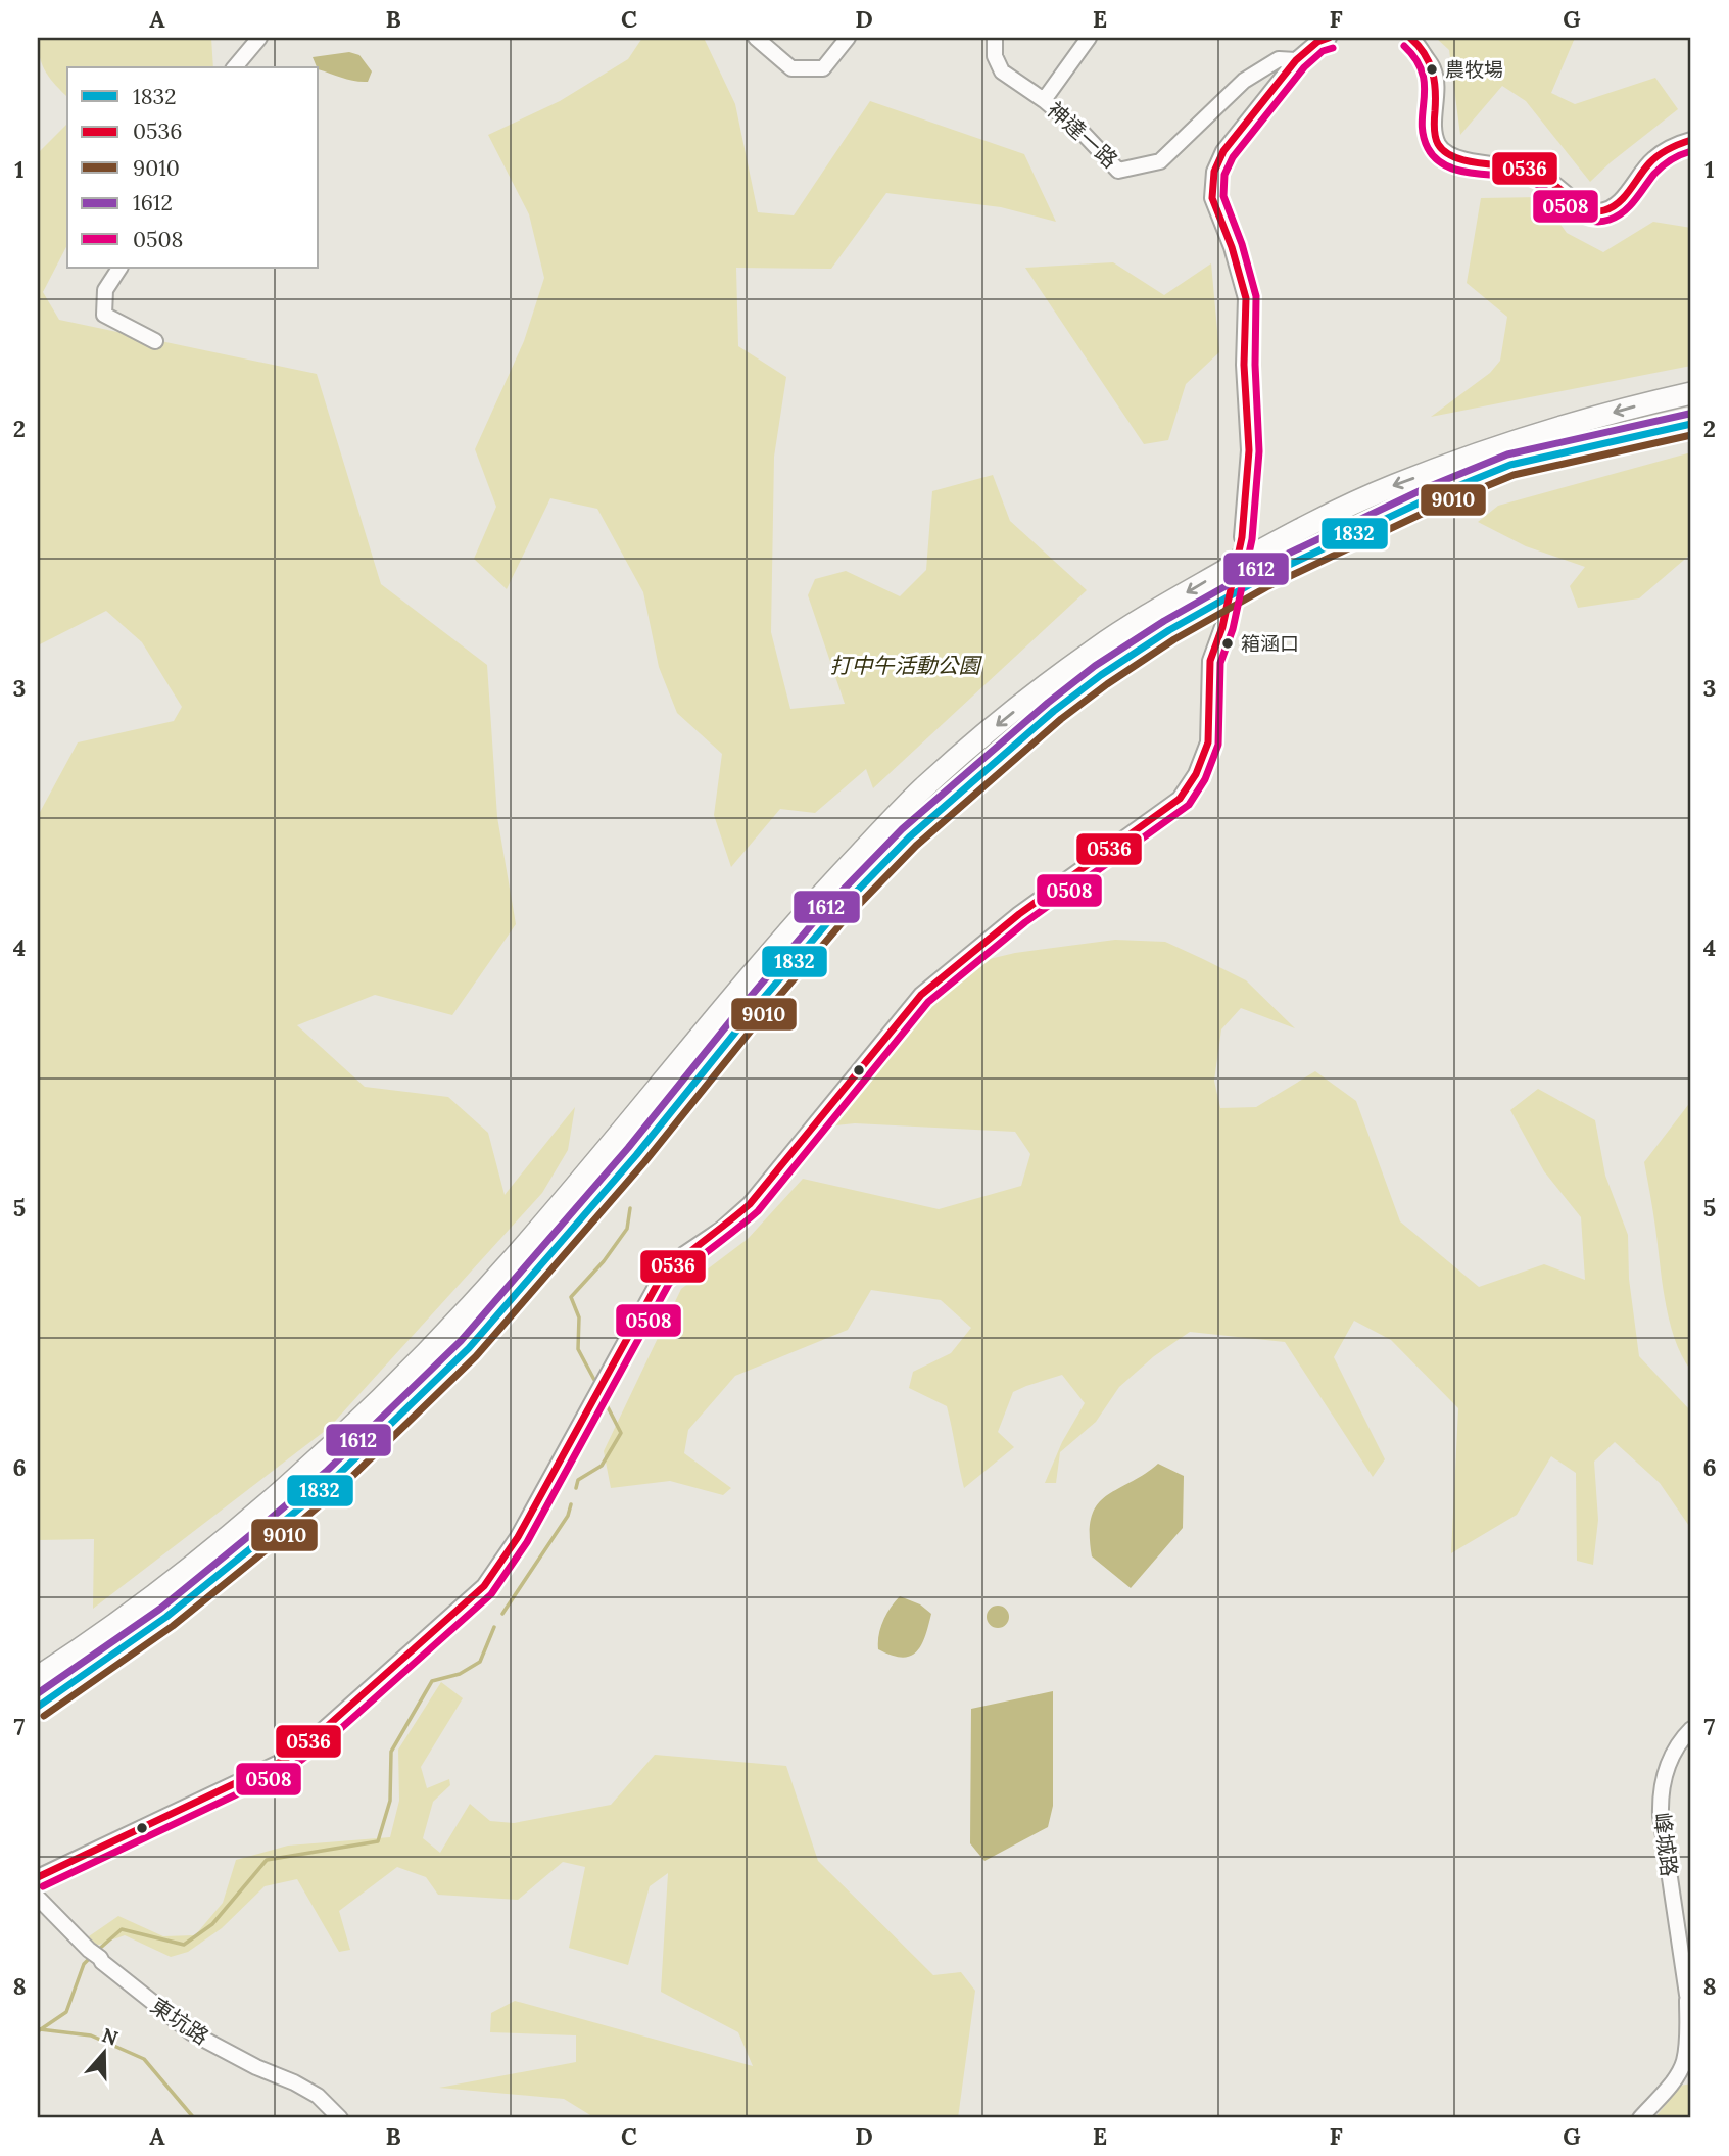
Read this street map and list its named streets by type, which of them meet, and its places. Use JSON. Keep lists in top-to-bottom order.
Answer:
{
  "streets": {
    "street": ["神達一路", "峰城路", "東坑路"]
  },
  "parks": ["打中午活動公園"],
  "places": ["農牧場", "箱涵口"],
  "lines": [
    "transit line 0536",
    "transit line 0508",
    "transit line 1612",
    "transit line 1832",
    "transit line 9010"
  ],
  "legend": [
    "1832",
    "0536",
    "9010",
    "1612",
    "0508"
  ],
  "north": "top",
  "grid": {
    "columns": [
      "A",
      "B",
      "C",
      "D",
      "E",
      "F",
      "G"
    ],
    "rows": [
      "1",
      "2",
      "3",
      "4",
      "5",
      "6",
      "7",
      "8"
    ]
  }
}
